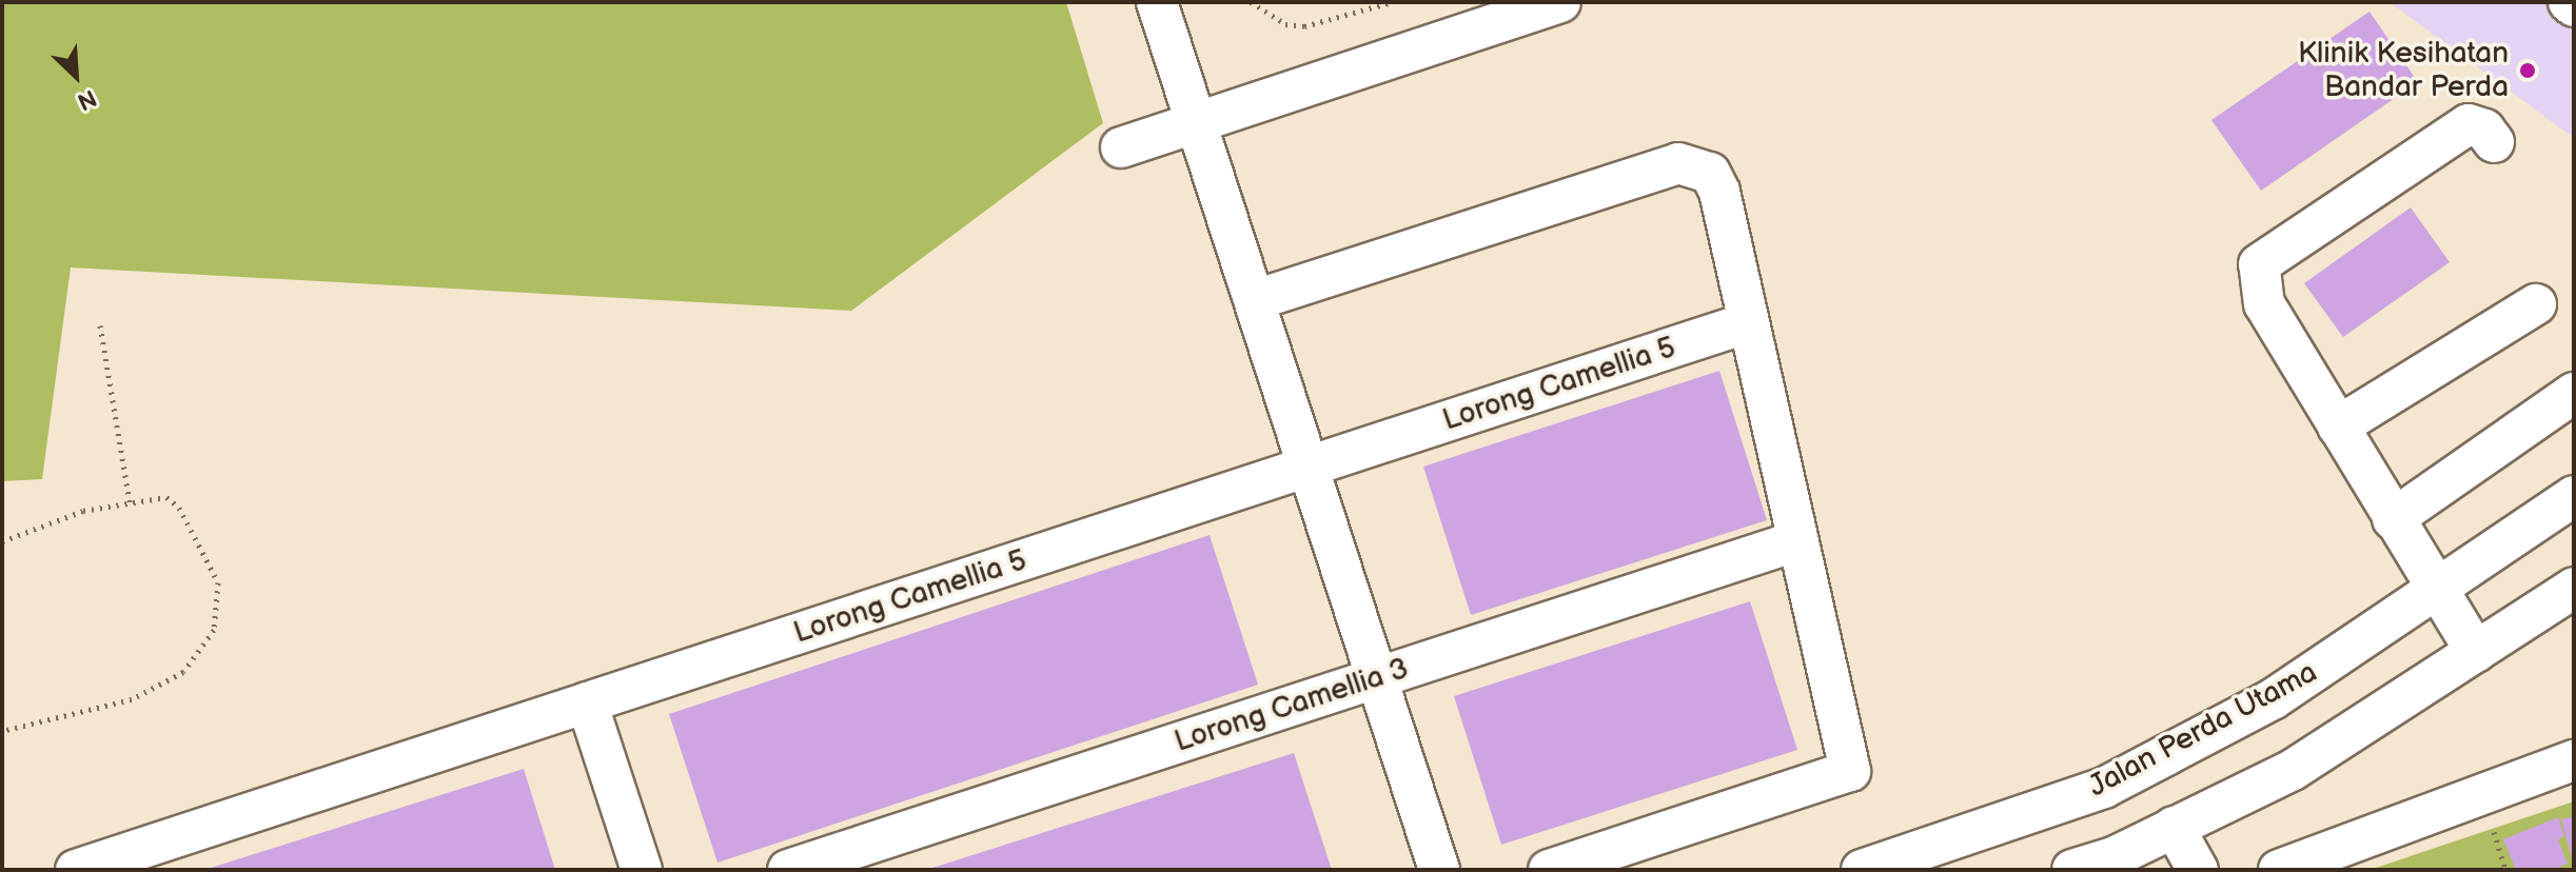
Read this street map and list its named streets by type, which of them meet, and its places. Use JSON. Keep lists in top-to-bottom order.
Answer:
{
  "streets": {
    "street": ["Lorong Camellia 5", "Lorong Camellia 3", "Jalan Perda Utama"]
  },
  "places": ["Klinik Kesihatan Bandar Perda"],
  "north": "bottom right"
}
